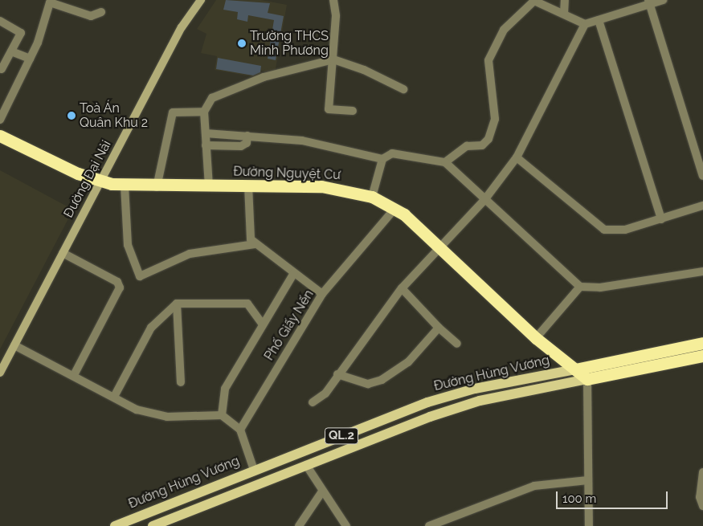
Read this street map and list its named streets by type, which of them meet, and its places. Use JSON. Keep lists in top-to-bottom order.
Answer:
{
  "streets": {
    "highway": ["Đường Nguyệt Cư", "Đường Hùng Vương", "QL.2"],
    "street": ["Đường Đại Nải", "Phố Giấy Nến"]
  },
  "crossings": [
    ["Đường Nguyệt Cư", "Đường Đại Nải"],
    ["Đường Nguyệt Cư", "Phố Giấy Nến"],
    ["Đường Nguyệt Cư", "Đường Hùng Vương"]
  ],
  "places": ["Trường THCS Minh Phương", "Toà Án Quân Khu 2"],
  "scale_bar": "100 m"
}
